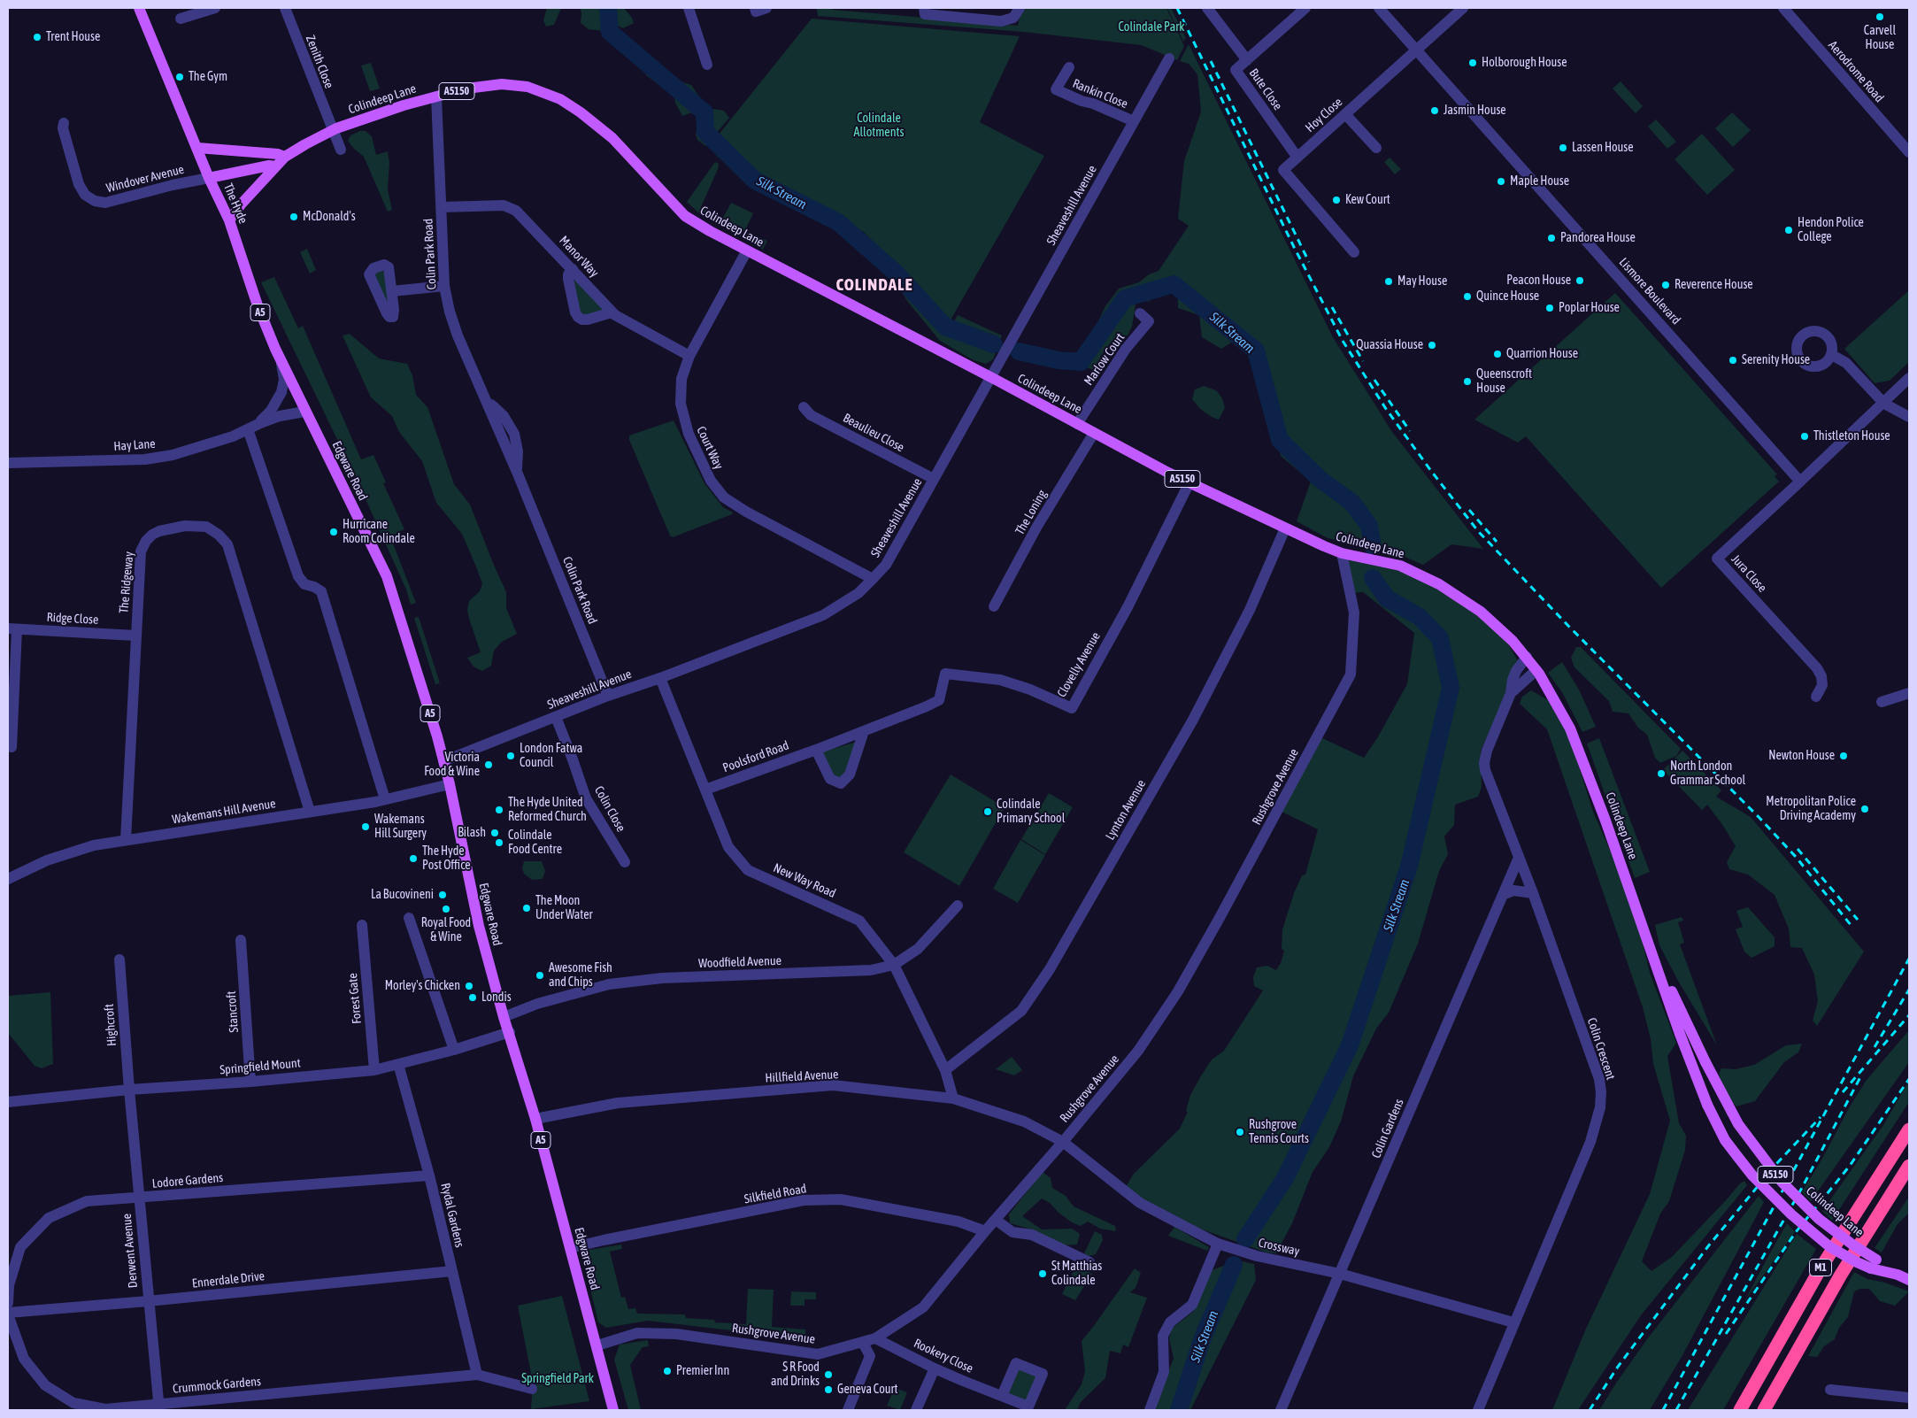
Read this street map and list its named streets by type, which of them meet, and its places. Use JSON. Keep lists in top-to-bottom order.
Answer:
{
  "streets": {
    "highway": ["M1"],
    "main road": [
      "A5150",
      "Colindeep Lane",
      "The Hyde",
      "A5",
      "Edgware Road"
    ],
    "street": [
      "Zenith Close",
      "Aerodrome Road",
      "Bute Close",
      "Rankin Close",
      "Hoy Close",
      "Windover Avenue",
      "Sheaveshill Avenue",
      "Colin Park Road",
      "Manor Way",
      "Lismore Boulevard",
      "Marlow Court",
      "Beaulieu Close",
      "Hay Lane",
      "Court Way",
      "The Loning",
      "Jura Close",
      "The Ridgeway",
      "Ridge Close",
      "Clovelly Avenue",
      "Poolsford Road",
      "Rushgrove Avenue",
      "Colin Close",
      "Lynton Avenue",
      "Wakemans Hill Avenue",
      "New Way Road",
      "Woodfield Avenue",
      "Forest Gate",
      "Stancroft",
      "Highcroft",
      "Colin Crescent",
      "Springfield Mount",
      "Hillfield Avenue",
      "Colin Gardens",
      "Lodore Gardens",
      "Silkfield Road",
      "Rydal Gardens",
      "Crossway",
      "Derwent Avenue",
      "Ennerdale Drive",
      "Rookery Close",
      "Crummock Gardens"
    ]
  },
  "crossings": [
    ["Zenith Close", "Colindeep Lane"],
    ["Bute Close", "Hoy Close"],
    ["Rankin Close", "Sheaveshill Avenue"],
    ["Colindeep Lane", "The Hyde"],
    ["Colindeep Lane", "Sheaveshill Avenue"],
    ["Colindeep Lane", "Colin Park Road"],
    ["Colindeep Lane", "Marlow Court"],
    ["Colindeep Lane", "Court Way"],
    ["Colindeep Lane", "The Loning"],
    ["Colindeep Lane", "Clovelly Avenue"],
    ["Colindeep Lane", "Rushgrove Avenue"],
    ["Colindeep Lane", "Lynton Avenue"],
    ["Colindeep Lane", "Colin Crescent"],
    ["Hoy Close", "Lismore Boulevard"],
    ["Windover Avenue", "The Hyde"],
    ["The Hyde", "Hay Lane"],
    ["The Hyde", "Edgware Road"],
    ["Sheaveshill Avenue", "Colin Park Road"],
    ["Sheaveshill Avenue", "Beaulieu Close"],
    ["Sheaveshill Avenue", "Court Way"],
    ["Sheaveshill Avenue", "Edgware Road"],
    ["Sheaveshill Avenue", "Colin Close"],
    ["Sheaveshill Avenue", "New Way Road"],
    ["Colin Park Road", "Manor Way"],
    ["Manor Way", "Court Way"],
    ["Lismore Boulevard", "Jura Close"],
    ["Hay Lane", "Edgware Road"],
    ["Edgware Road", "Rushgrove Avenue"],
    ["Edgware Road", "Wakemans Hill Avenue"],
    ["Edgware Road", "Woodfield Avenue"],
    ["Edgware Road", "Springfield Mount"],
    ["Edgware Road", "Hillfield Avenue"],
    ["Edgware Road", "Silkfield Road"],
    ["The Ridgeway", "Ridge Close"],
    ["The Ridgeway", "Wakemans Hill Avenue"],
    ["Clovelly Avenue", "Poolsford Road"],
    ["Poolsford Road", "New Way Road"],
    ["Rushgrove Avenue", "Hillfield Avenue"],
    ["Rushgrove Avenue", "Silkfield Road"],
    ["Rushgrove Avenue", "Crossway"],
    ["Rushgrove Avenue", "Rookery Close"],
    ["Lynton Avenue", "New Way Road"],
    ["New Way Road", "Woodfield Avenue"],
    ["New Way Road", "Hillfield Avenue"],
    ["Forest Gate", "Springfield Mount"],
    ["Stancroft", "Springfield Mount"],
    ["Highcroft", "Springfield Mount"],
    ["Highcroft", "Derwent Avenue"],
    ["Colin Crescent", "Colin Gardens"],
    ["Colin Crescent", "Crossway"],
    ["Springfield Mount", "Rydal Gardens"],
    ["Springfield Mount", "Derwent Avenue"],
    ["Hillfield Avenue", "Crossway"],
    ["Colin Gardens", "Crossway"],
    ["Lodore Gardens", "Rydal Gardens"],
    ["Lodore Gardens", "Derwent Avenue"],
    ["Rydal Gardens", "Ennerdale Drive"],
    ["Rydal Gardens", "Crummock Gardens"],
    ["Derwent Avenue", "Ennerdale Drive"],
    ["Derwent Avenue", "Crummock Gardens"],
    ["Ennerdale Drive", "Crummock Gardens"]
  ],
  "districts": ["COLINDALE"],
  "water": ["Silk Stream"],
  "parks": ["Colindale Park", "Colindale Allotments", "Springfield Park"],
  "places": [
    "Carvell House",
    "Trent House",
    "Holborough House",
    "The Gym",
    "Jasmin House",
    "Lassen House",
    "Maple House",
    "Kew Court",
    "McDonald's",
    "Hendon Police College",
    "Pandorea House",
    "Peacon House",
    "May House",
    "Reverence House",
    "Quince House",
    "Poplar House",
    "Quassia House",
    "Quarrion House",
    "Serenity House",
    "Queenscroft House",
    "Thistleton House",
    "Hurricane Room Colindale",
    "London Fatwa Council",
    "Newton House",
    "Victoria Food & Wine",
    "North London Grammar School",
    "Metropolitan Police Driving Academy",
    "The Hyde United Reformed Church",
    "Colindale Primary School",
    "Wakemans Hill Surgery",
    "Bilash",
    "Colindale Food Centre",
    "The Hyde Post Office",
    "La Bucovineni",
    "The Moon Under Water",
    "Royal Food & Wine",
    "Awesome Fish and Chips",
    "Morley's Chicken",
    "Londis",
    "Rushgrove Tennis Courts",
    "St Matthias Colindale",
    "Premier Inn",
    "S R Food and Drinks",
    "Geneva Court"
  ]
}
